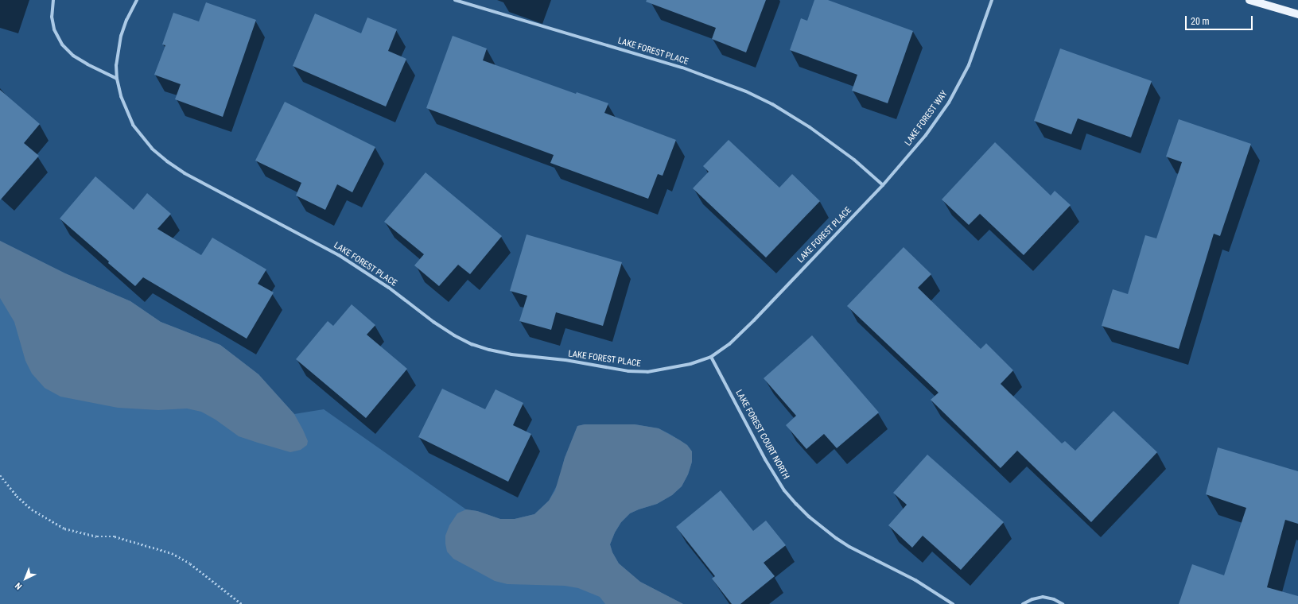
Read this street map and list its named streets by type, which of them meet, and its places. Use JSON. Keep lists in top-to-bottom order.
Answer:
{
  "streets": {
    "street": ["LAKE FOREST PLACE", "LAKE FOREST WAY", "LAKE FOREST COURT NORTH"]
  },
  "crossings": [
    ["LAKE FOREST PLACE", "LAKE FOREST WAY"],
    ["LAKE FOREST PLACE", "LAKE FOREST COURT NORTH"]
  ],
  "scale_bar": "20 m",
  "north": "bottom left"
}
